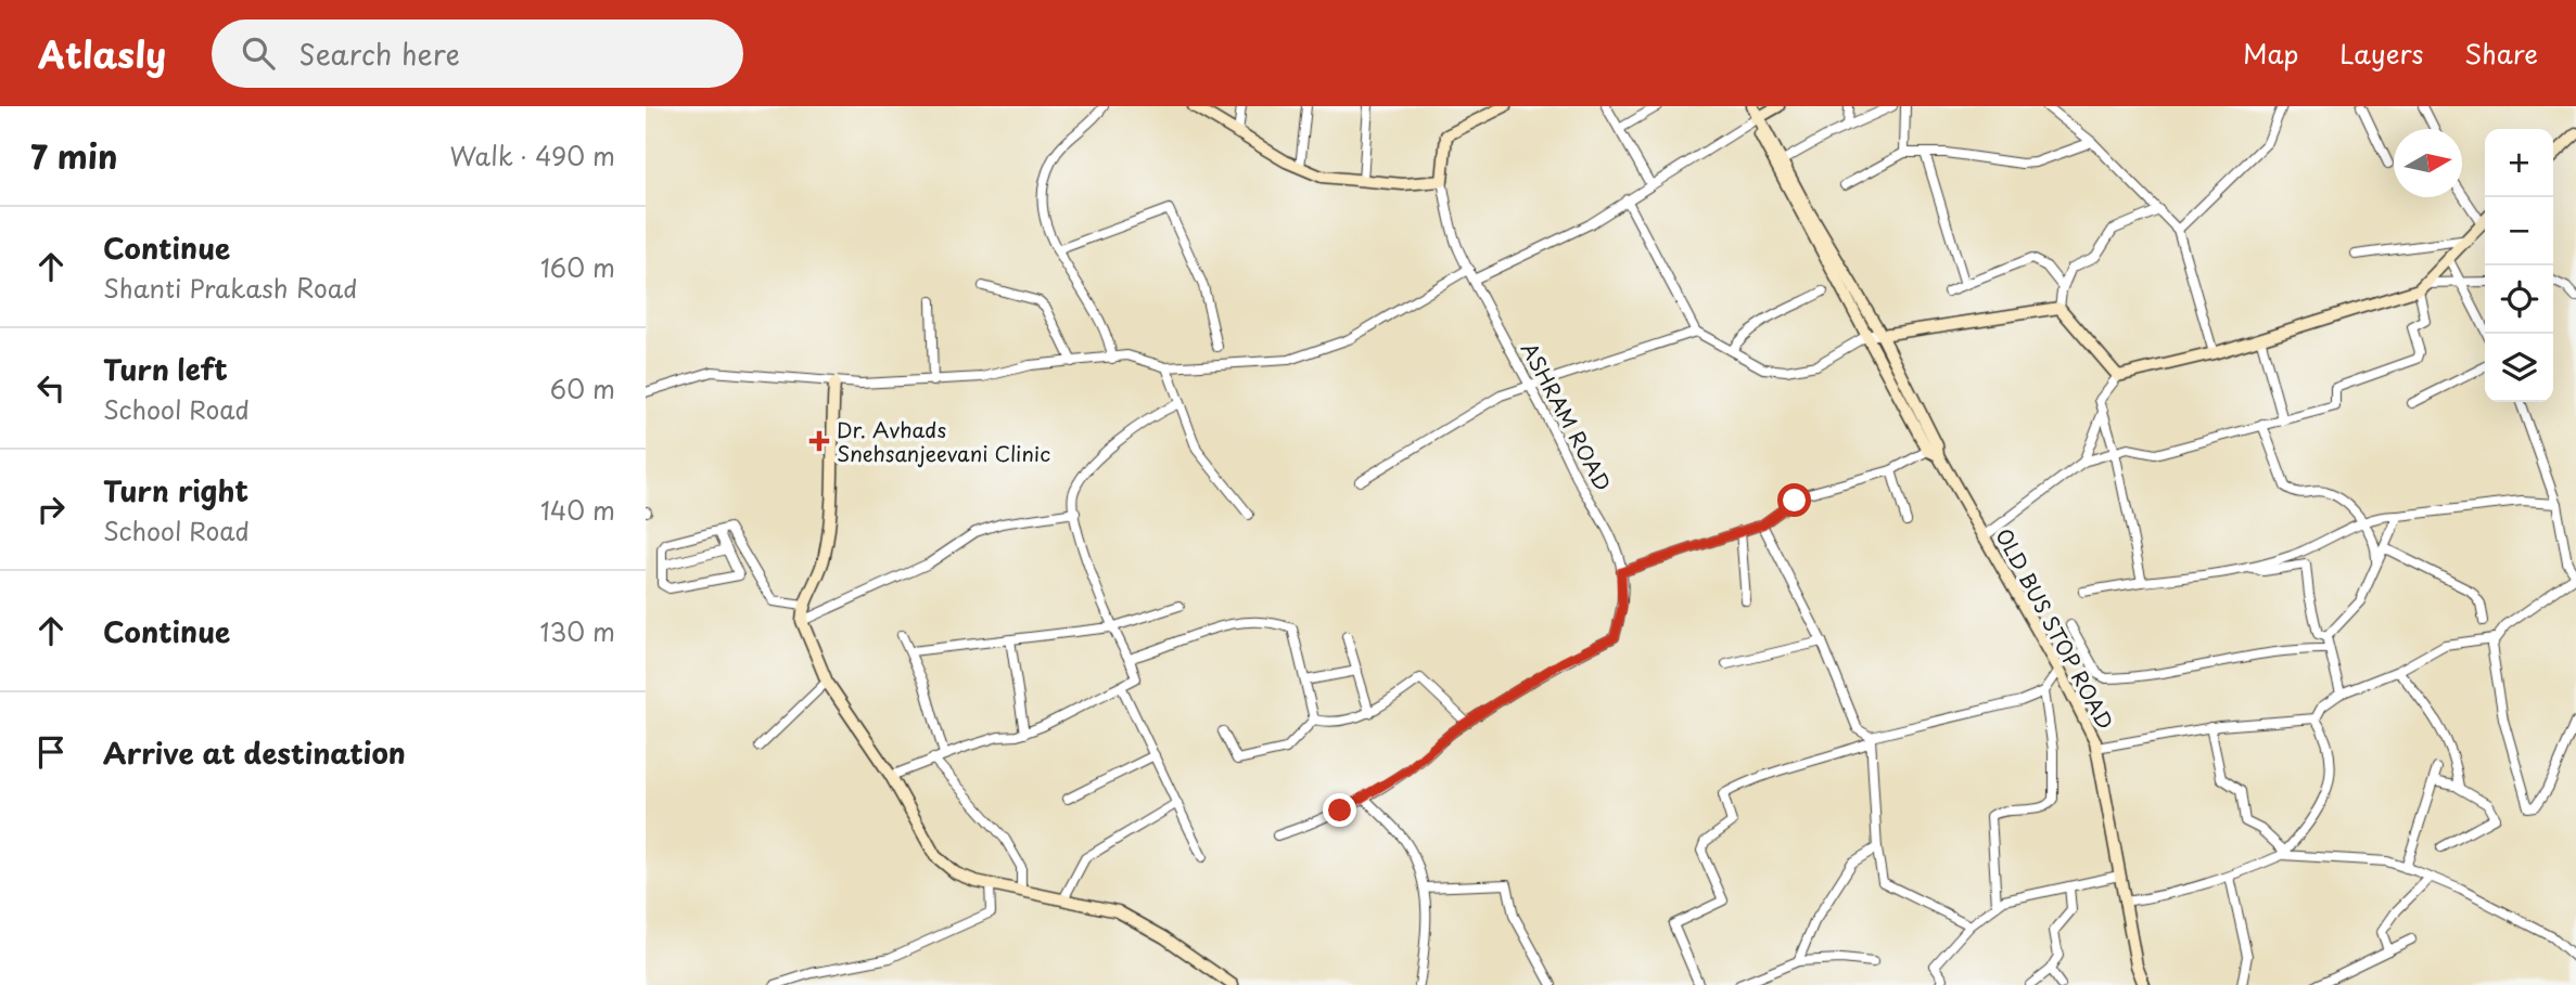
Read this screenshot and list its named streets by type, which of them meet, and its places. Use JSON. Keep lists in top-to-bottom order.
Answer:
{
  "streets": {
    "street": ["ASHRAM ROAD", "OLD BUS STOP ROAD"]
  },
  "places": {
    "health": ["Dr. Avhads Snehsanjeevani Clinic"]
  },
  "north": "right",
  "page": {
    "header": "Atlasly",
    "search": "Search here",
    "nav": ["Map", "Layers", "Share"],
    "heading": ["7 min", "Walk · 490 m"],
    "map_buttons": ["+", "−"],
    "list": [
      ["Continue", "Shanti Prakash Road", "160 m"],
      ["Turn left", "School Road", "60 m"],
      ["Turn right", "School Road", "140 m"],
      ["Continue", "130 m"],
      "Arrive at destination"
    ]
  }
}
